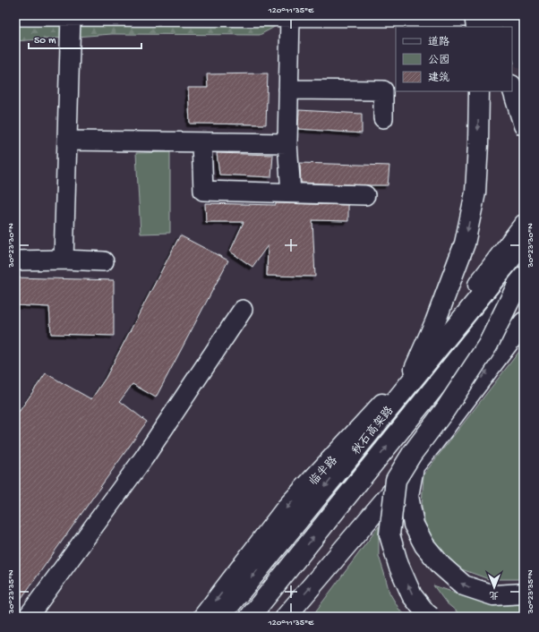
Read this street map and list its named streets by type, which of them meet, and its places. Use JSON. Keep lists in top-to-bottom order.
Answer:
{
  "streets": {
    "main road": ["秋石高架路", "临半路"]
  },
  "legend": ["道路", "公园", "建筑"],
  "scale_bar": "50 m",
  "north": "bottom",
  "coordinates": ["120°11'35\"E", "30°23'30\"N", "30°23'35\"N"]
}
